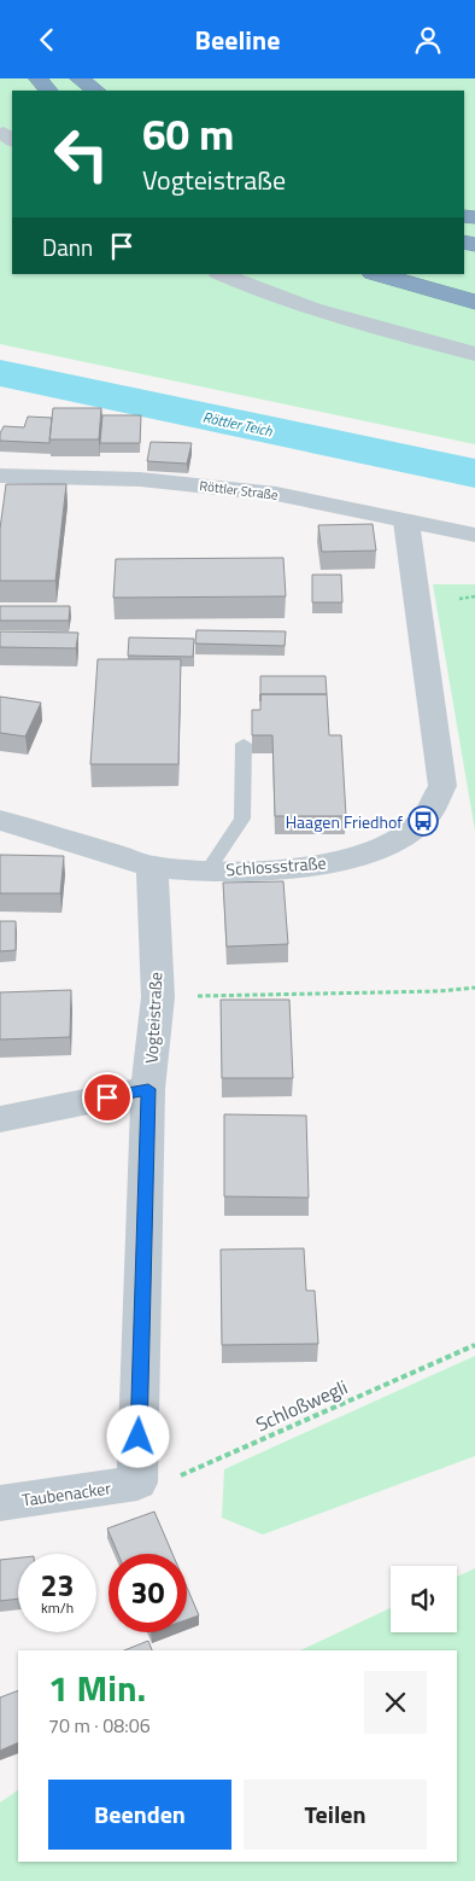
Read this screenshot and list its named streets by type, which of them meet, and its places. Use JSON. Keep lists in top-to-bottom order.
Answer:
{
  "streets": {
    "street": [
      "Röttler Straße",
      "Schlossstraße",
      "Vogteistraße",
      "Taubenacker"
    ],
    "path": ["Schloßwegli"]
  },
  "crossings": [
    ["Röttler Straße", "Schlossstraße"],
    ["Schlossstraße", "Vogteistraße"],
    ["Schloßwegli", "Taubenacker"]
  ],
  "water": ["Röttler Teich"],
  "places": {
    "bus stop": ["Haagen Friedhof"]
  },
  "page": {
    "header": "Beeline",
    "turn": ["60 m", "Vogteistraße"],
    "then": "Dann",
    "speed": "23 km/h",
    "limit": "30",
    "heading": ["1 Min.", "70 m · 08:06"],
    "buttons": ["Beenden", "Teilen"]
  }
}
